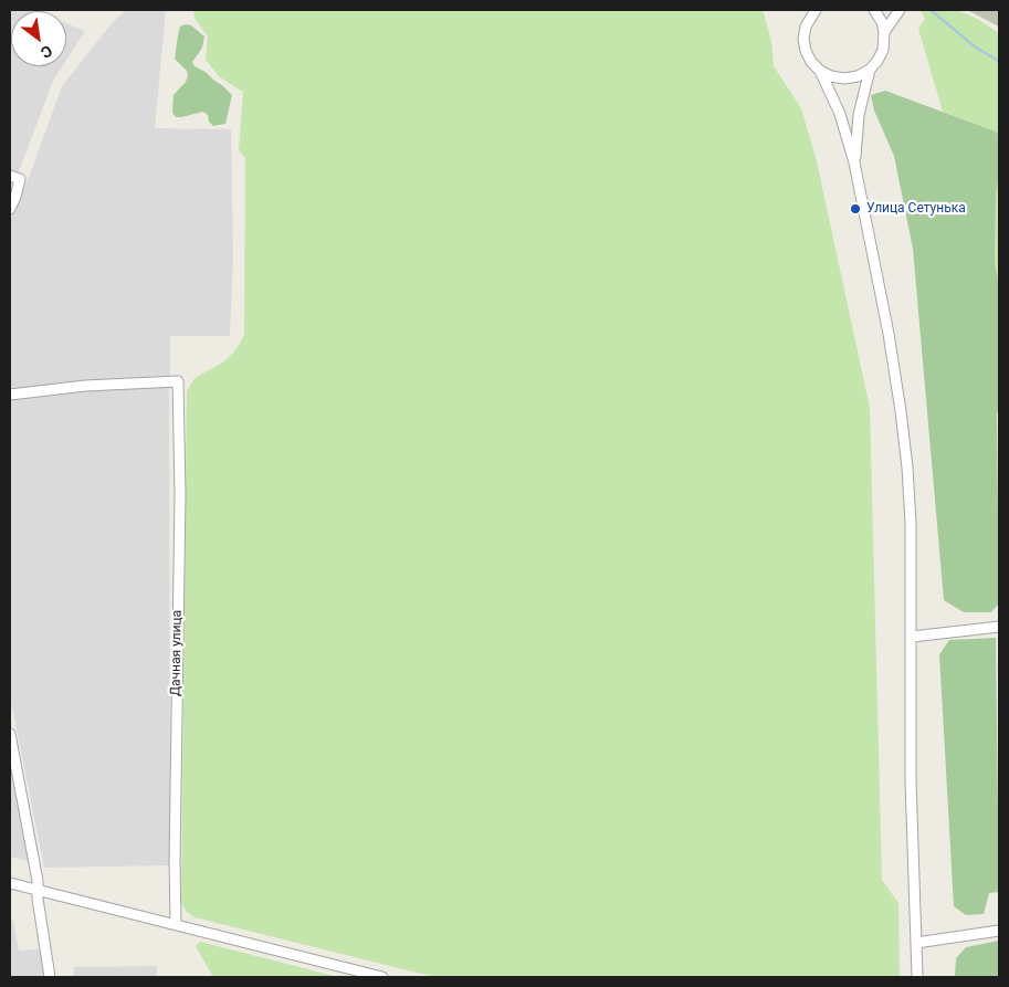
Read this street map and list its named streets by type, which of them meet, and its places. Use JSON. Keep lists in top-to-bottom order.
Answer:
{
  "streets": {
    "street": ["Дачная улица"]
  },
  "places": ["Улица Сетунька"],
  "north": "bottom right"
}
